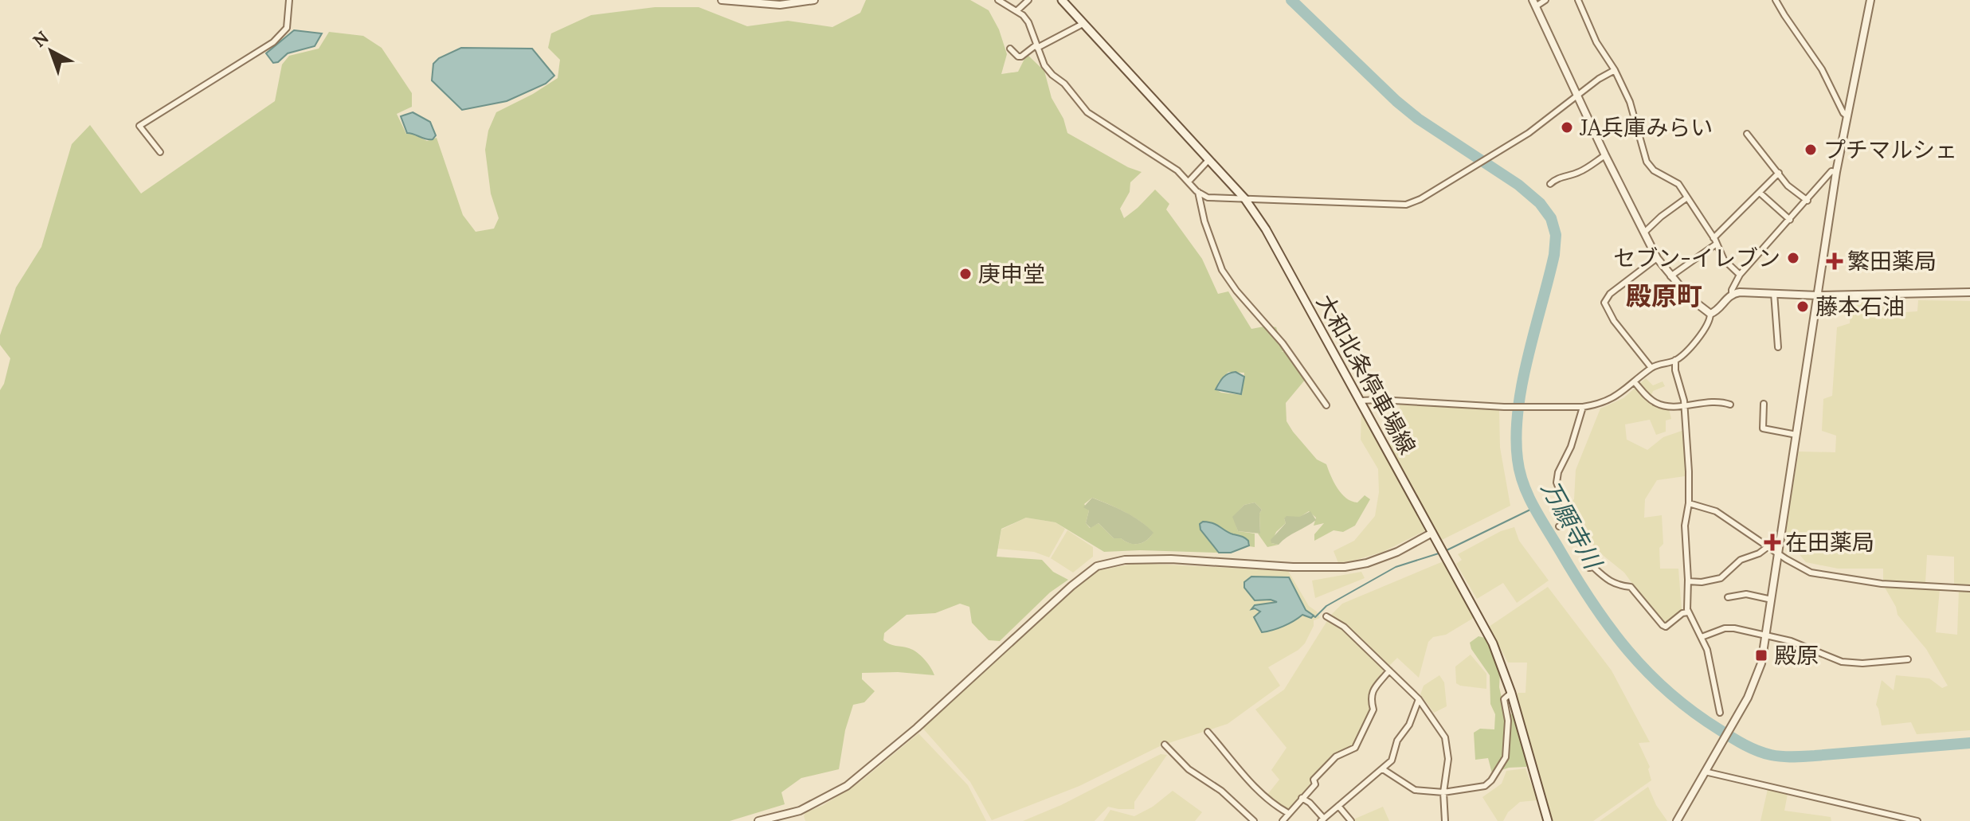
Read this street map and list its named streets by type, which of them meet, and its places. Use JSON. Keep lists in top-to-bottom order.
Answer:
{
  "streets": {
    "main road": ["大和北条停車場線"]
  },
  "districts": ["殿原町"],
  "water": ["万願寺川"],
  "places": {
    "other": [
      "JA兵庫みらい",
      "プチマルシェ",
      "セブン-イレブン",
      "庚申堂",
      "藤本石油"
    ],
    "health": ["繁田薬局", "在田薬局"],
    "transit": ["殿原"]
  },
  "north": "top left"
}
